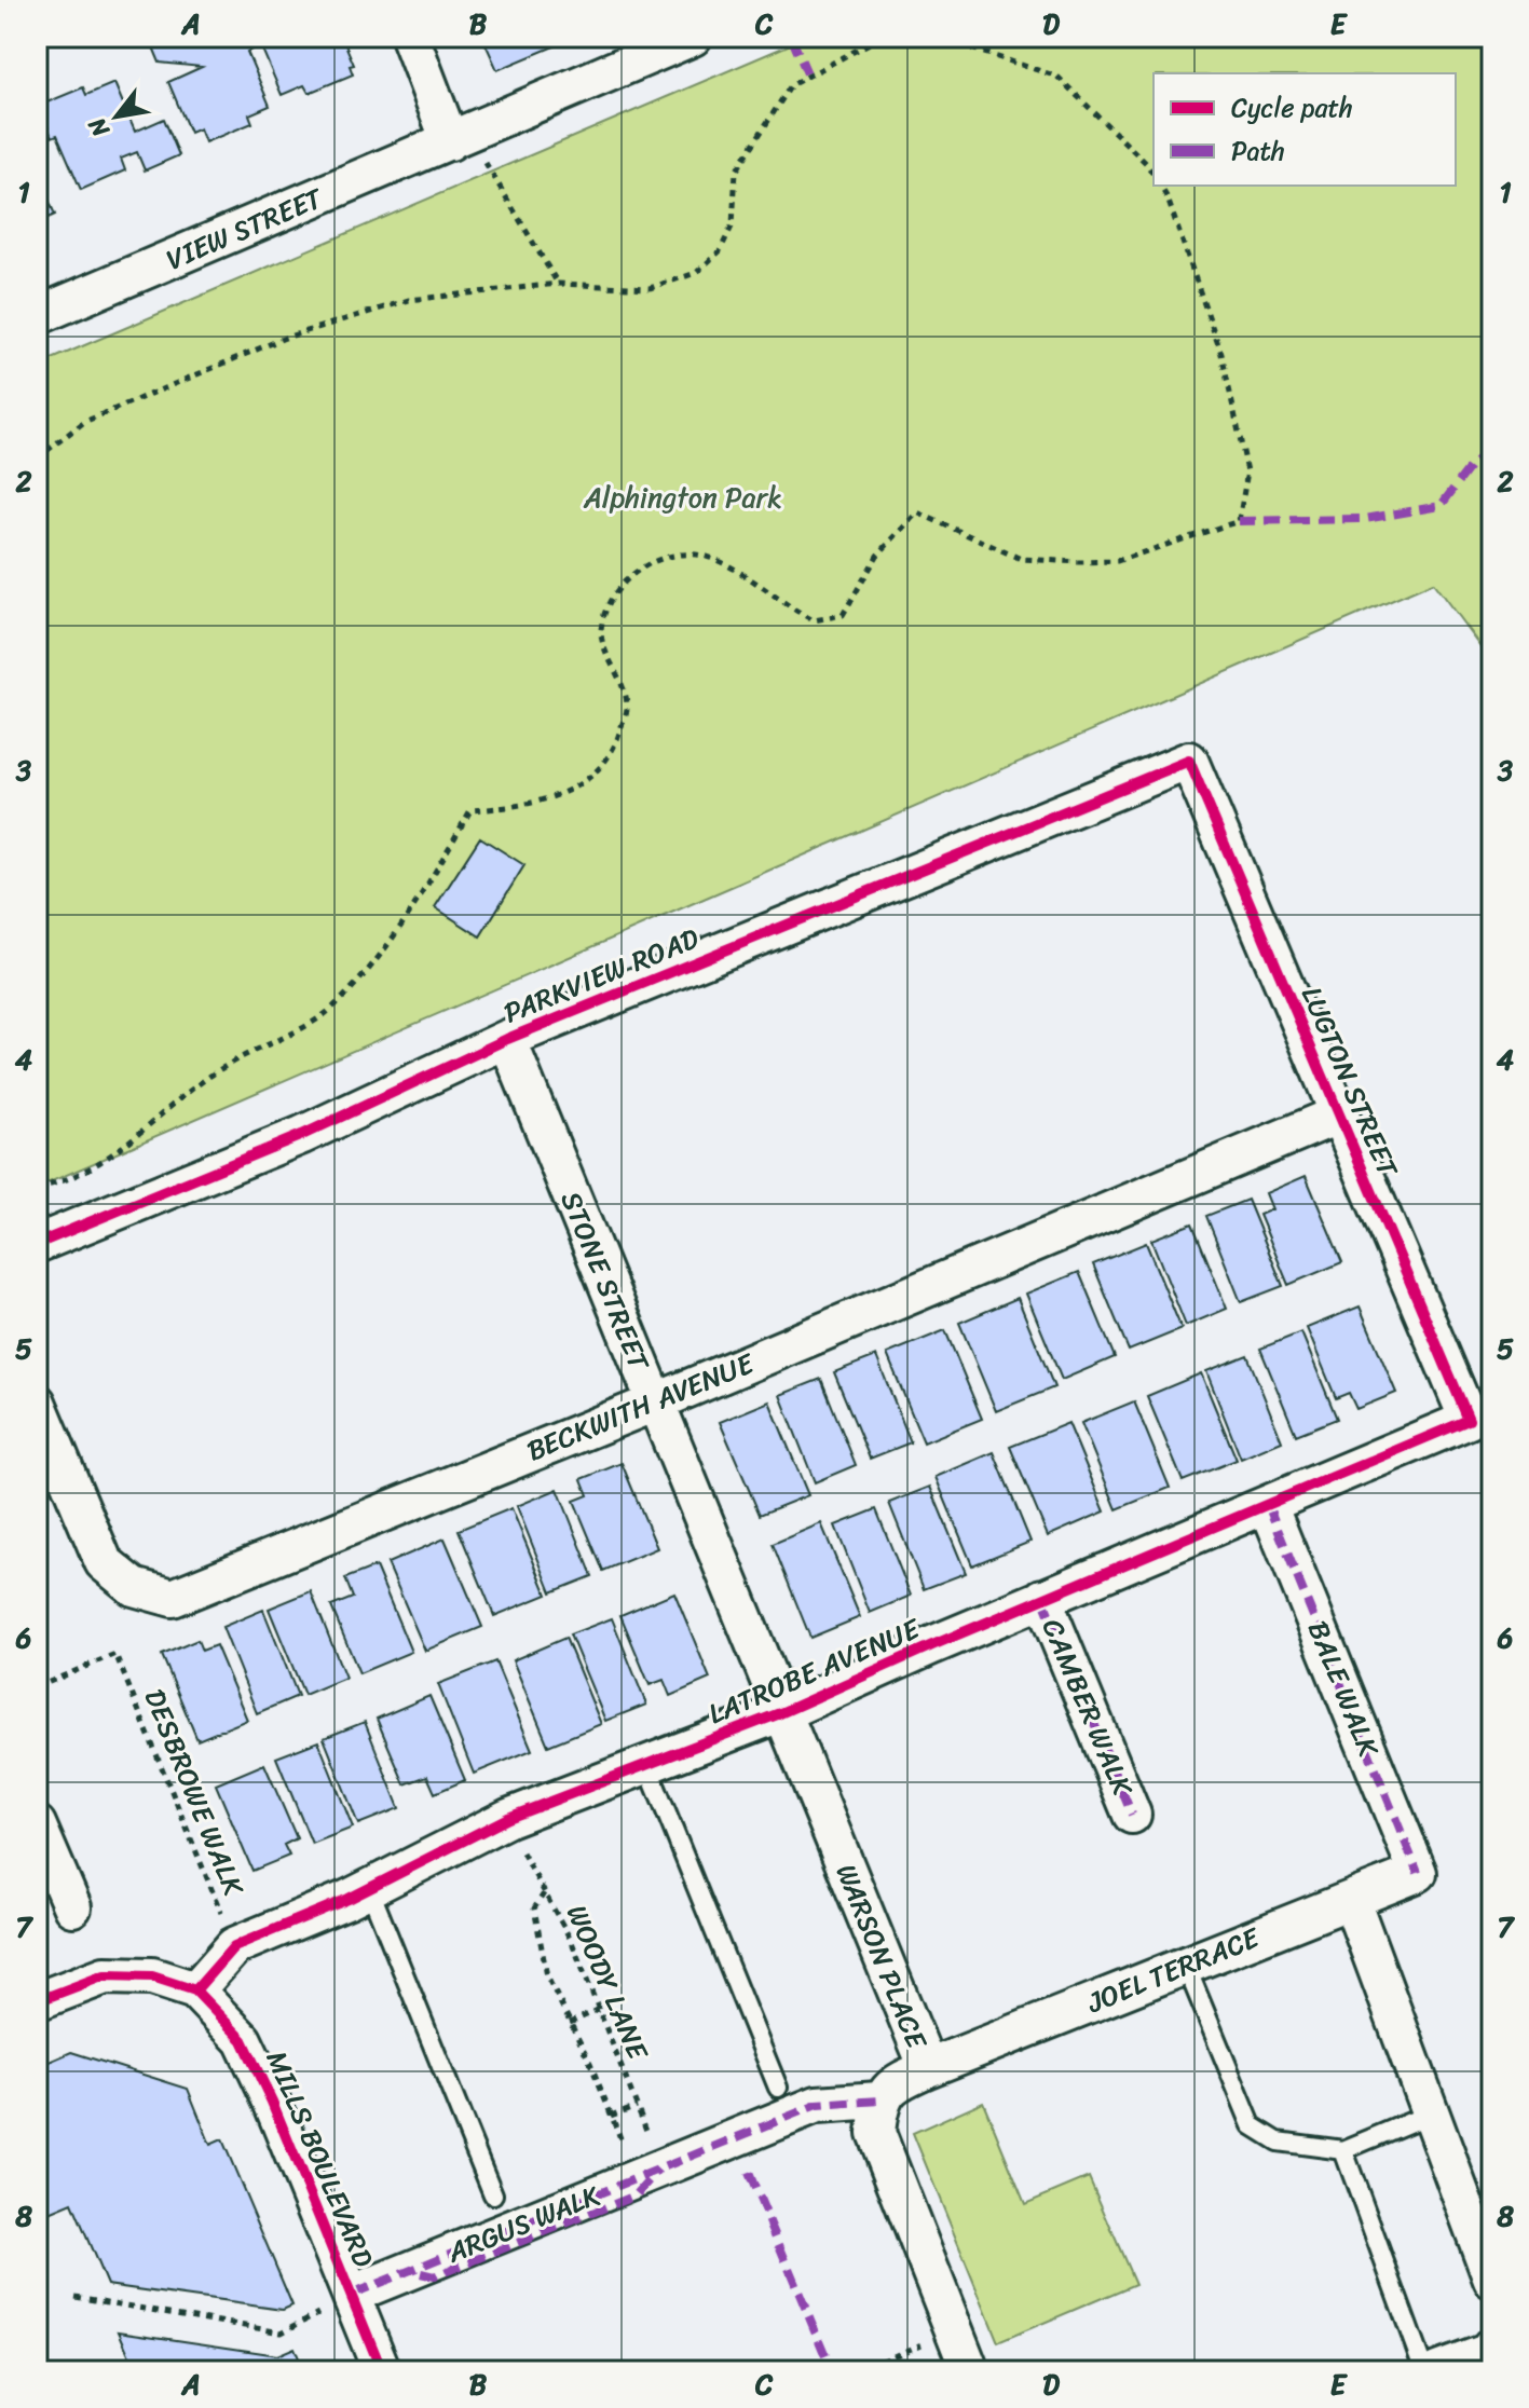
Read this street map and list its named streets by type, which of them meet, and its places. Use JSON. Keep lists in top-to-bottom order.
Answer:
{
  "streets": {
    "street": [
      "VIEW STREET",
      "PARKVIEW ROAD",
      "LUGTON STREET",
      "STONE STREET",
      "BECKWITH AVENUE",
      "LATROBE AVENUE",
      "BALE WALK",
      "CAMBER WALK",
      "WARSON PLACE",
      "JOEL TERRACE",
      "MILLS BOULEVARD",
      "ARGUS WALK"
    ],
    "path": ["DESBROWE WALK", "WOODY LANE"]
  },
  "crossings": [
    ["PARKVIEW ROAD", "LUGTON STREET"],
    ["PARKVIEW ROAD", "STONE STREET"],
    ["LUGTON STREET", "BECKWITH AVENUE"],
    ["LUGTON STREET", "LATROBE AVENUE"],
    ["STONE STREET", "BECKWITH AVENUE"],
    ["STONE STREET", "LATROBE AVENUE"],
    ["STONE STREET", "WARSON PLACE"],
    ["LATROBE AVENUE", "BALE WALK"],
    ["LATROBE AVENUE", "CAMBER WALK"],
    ["LATROBE AVENUE", "DESBROWE WALK"],
    ["LATROBE AVENUE", "WARSON PLACE"],
    ["LATROBE AVENUE", "WOODY LANE"],
    ["LATROBE AVENUE", "MILLS BOULEVARD"],
    ["BALE WALK", "JOEL TERRACE"],
    ["WARSON PLACE", "JOEL TERRACE"],
    ["WARSON PLACE", "ARGUS WALK"],
    ["WOODY LANE", "ARGUS WALK"],
    ["MILLS BOULEVARD", "ARGUS WALK"]
  ],
  "parks": ["Alphington Park"],
  "legend": ["Cycle path", "Path"],
  "north": "bottom left",
  "grid": {
    "columns": [
      "A",
      "B",
      "C",
      "D",
      "E"
    ],
    "rows": [
      "1",
      "2",
      "3",
      "4",
      "5",
      "6",
      "7",
      "8"
    ]
  }
}
